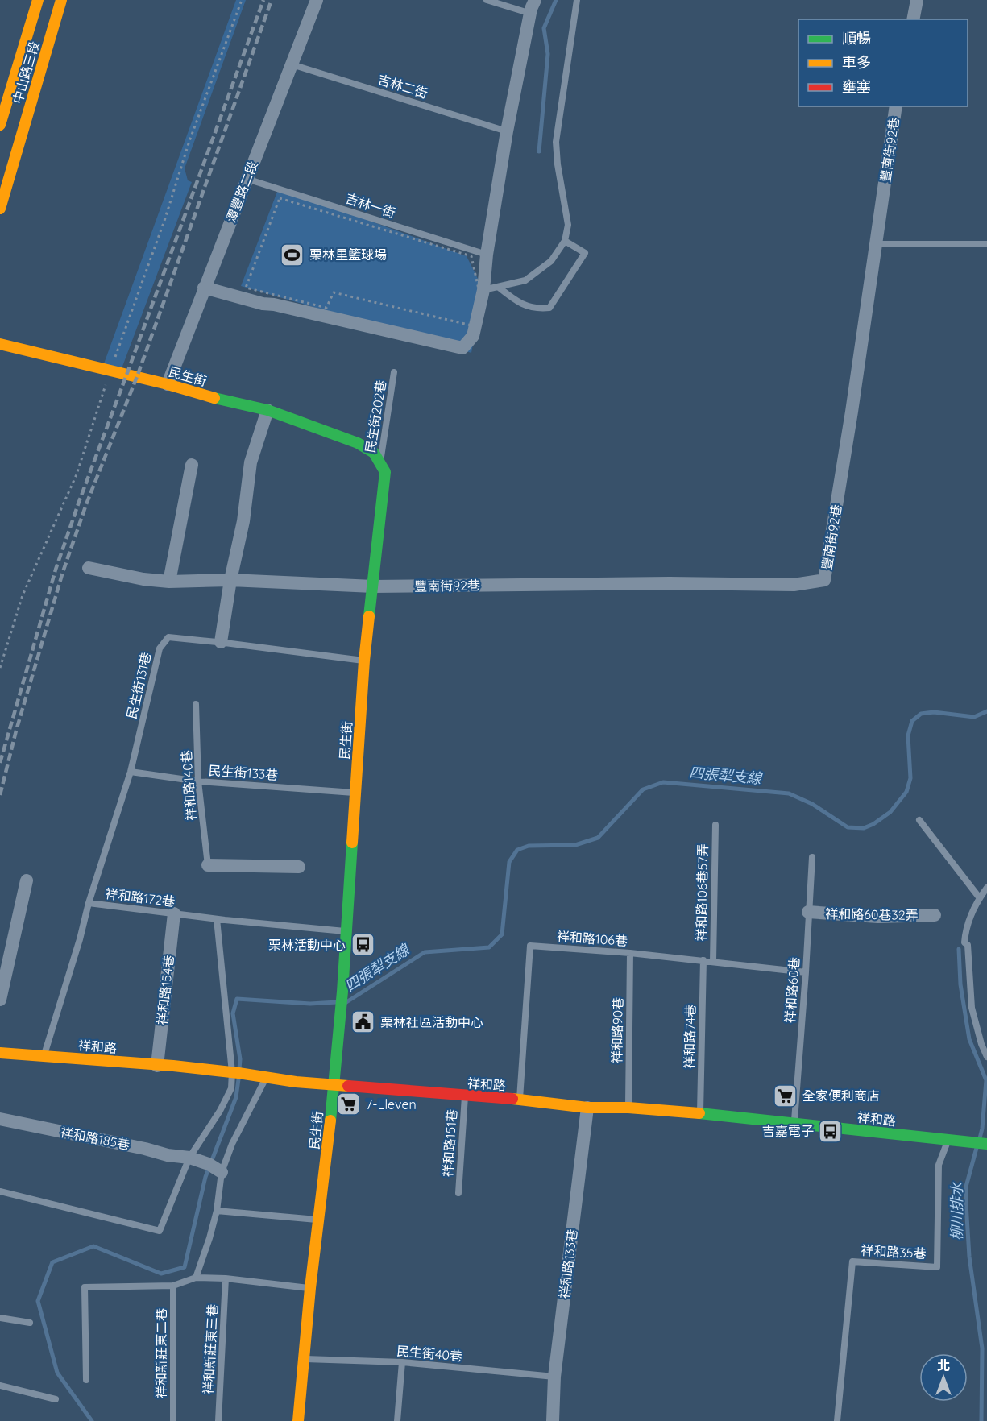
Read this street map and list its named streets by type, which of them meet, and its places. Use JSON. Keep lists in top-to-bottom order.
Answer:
{
  "streets": {
    "street": [
      "中山路三段",
      "豐南街92巷",
      "潭豐路二段",
      "民生街",
      "祥和路60巷32弄",
      "祥和路154巷",
      "祥和路",
      "祥和路185巷",
      "祥和路133巷"
    ],
    "lane": [
      "吉林二街",
      "吉林一街",
      "民生街202巷",
      "民生街131巷",
      "民生街133巷",
      "祥和路140巷",
      "祥和路106巷57弄",
      "祥和路172巷",
      "祥和路106巷",
      "祥和路60巷",
      "祥和路90巷",
      "祥和路74巷",
      "祥和路151巷",
      "祥和路35巷",
      "祥和新莊東三巷",
      "祥和新莊東二巷",
      "民生街40巷"
    ]
  },
  "crossings": [
    ["吉林二街", "潭豐路二段"],
    ["豐南街92巷", "民生街"],
    ["潭豐路二段", "吉林一街"],
    ["潭豐路二段", "民生街"],
    ["民生街", "民生街202巷"],
    ["民生街", "民生街131巷"],
    ["民生街", "民生街133巷"],
    ["民生街", "祥和路172巷"],
    ["民生街", "祥和路"],
    ["民生街", "民生街40巷"],
    ["民生街131巷", "民生街133巷"],
    ["民生街131巷", "祥和路172巷"],
    ["民生街133巷", "祥和路140巷"],
    ["祥和路106巷57弄", "祥和路106巷"],
    ["祥和路172巷", "祥和路154巷"],
    ["祥和路172巷", "祥和路"],
    ["祥和路60巷32弄", "祥和路60巷"],
    ["祥和路106巷", "祥和路60巷"],
    ["祥和路106巷", "祥和路90巷"],
    ["祥和路106巷", "祥和路74巷"],
    ["祥和路106巷", "祥和路"],
    ["祥和路154巷", "祥和路"],
    ["祥和路60巷", "祥和路"],
    ["祥和路90巷", "祥和路"],
    ["祥和路74巷", "祥和路"],
    ["祥和路", "祥和路151巷"],
    ["祥和路", "祥和路35巷"],
    ["祥和路", "祥和路133巷"],
    ["祥和路133巷", "民生街40巷"]
  ],
  "water": ["四張犁支線", "柳川排水"],
  "places": {
    "sports": ["栗林里籃球場"],
    "bus stop": ["栗林活動中心", "吉嘉電子"],
    "public building": ["栗林社區活動中心"],
    "supermarket": ["全家便利商店", "7-Eleven"]
  },
  "legend": ["順暢", "車多", "壅塞"],
  "north": "top"
}
